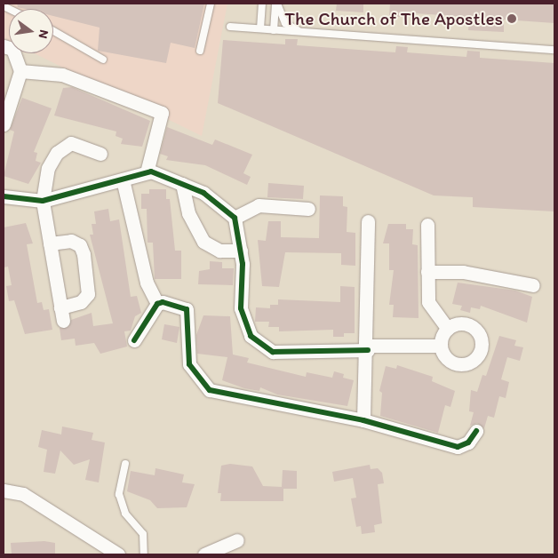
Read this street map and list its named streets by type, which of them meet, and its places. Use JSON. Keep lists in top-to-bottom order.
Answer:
{
  "places": ["The Church of The Apostles"],
  "north": "right"
}
